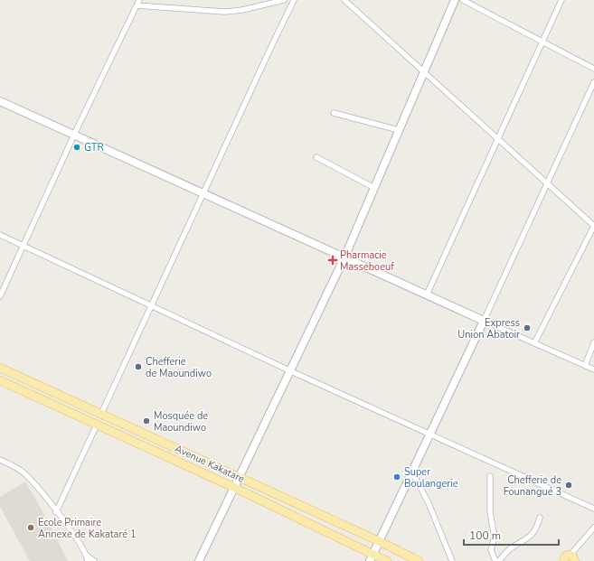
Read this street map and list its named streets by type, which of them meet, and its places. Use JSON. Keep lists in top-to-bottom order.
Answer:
{
  "streets": {
    "main road": ["Avenue Kakatare"]
  },
  "places": {
    "other": [
      "GTR",
      "Express Union Abatoir",
      "Chefferie de Maoundiwo",
      "Mosquée de Maoundiwo",
      "Super Boulangerie",
      "Chefferie de Founangué 3",
      "Ecole Primaire Annexe de Kakataré 1"
    ],
    "health": ["Pharmacie Masseboeuf"]
  },
  "scale_bar": "100 m"
}
